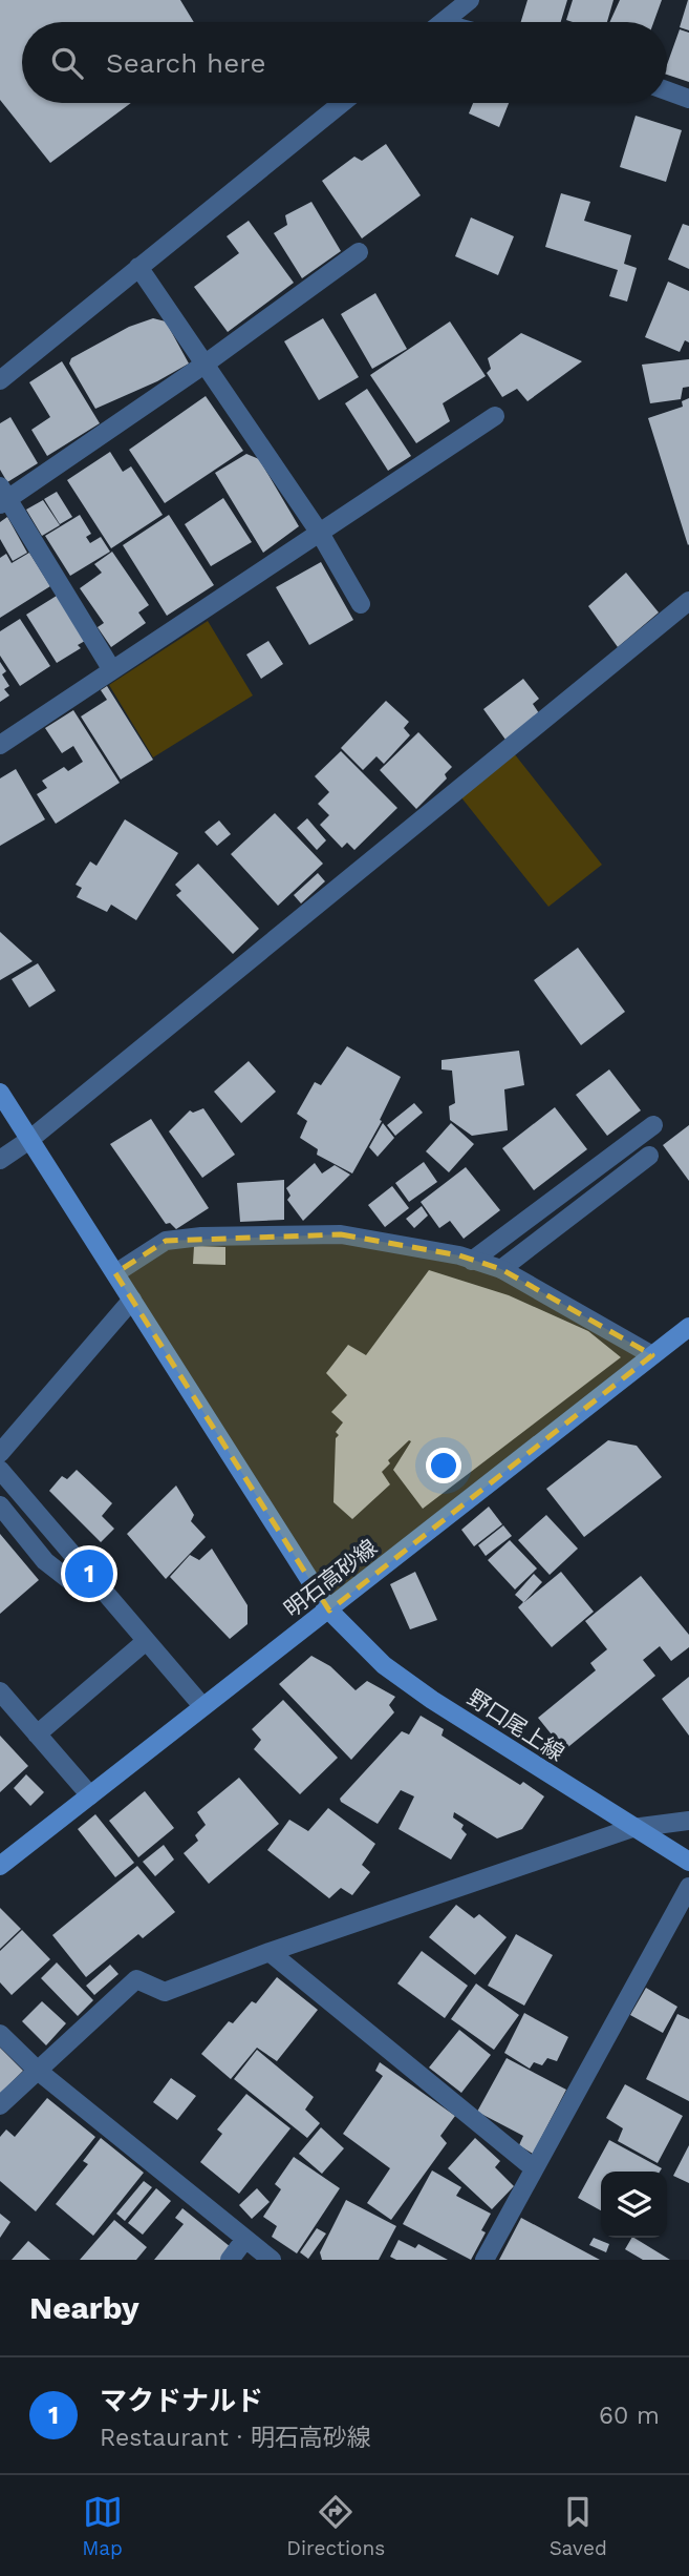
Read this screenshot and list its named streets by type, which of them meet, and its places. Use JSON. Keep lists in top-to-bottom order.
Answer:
{
  "streets": {
    "main road": ["明石高砂線", "野口尾上線"]
  },
  "crossings": [
    ["明石高砂線", "野口尾上線"]
  ],
  "page": {
    "search": "Search here",
    "pins": "1",
    "heading": "Nearby",
    "list": [
      {
        "mark": "1",
        "name": "マクドナルド",
        "note": "Restaurant · 明石高砂線",
        "value": "60 m"
      }
    ],
    "nav": ["Map", "Directions", "Saved"]
  }
}
